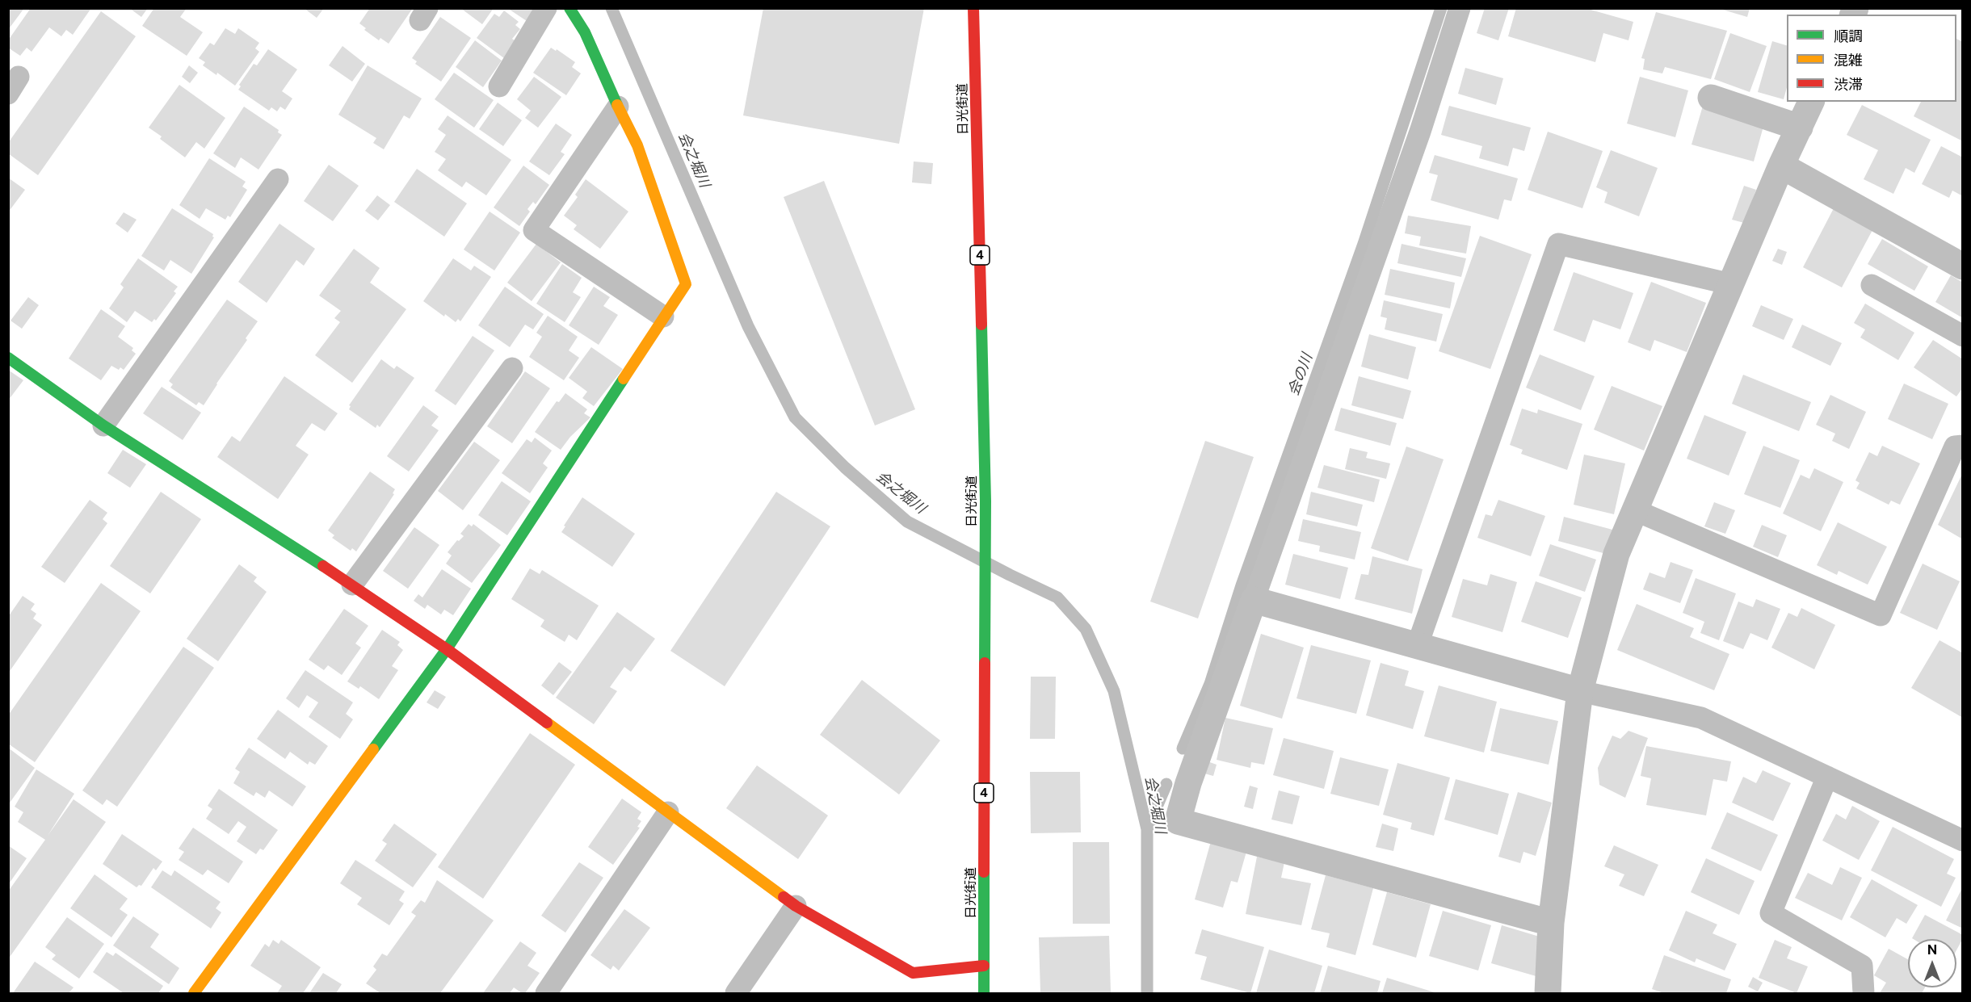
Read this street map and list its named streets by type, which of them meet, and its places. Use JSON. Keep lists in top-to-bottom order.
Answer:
{
  "streets": {
    "main road": ["日光街道", "4"]
  },
  "water": ["会之堀川", "会の川"],
  "legend": ["順調", "混雑", "渋滞"],
  "north": "top"
}
